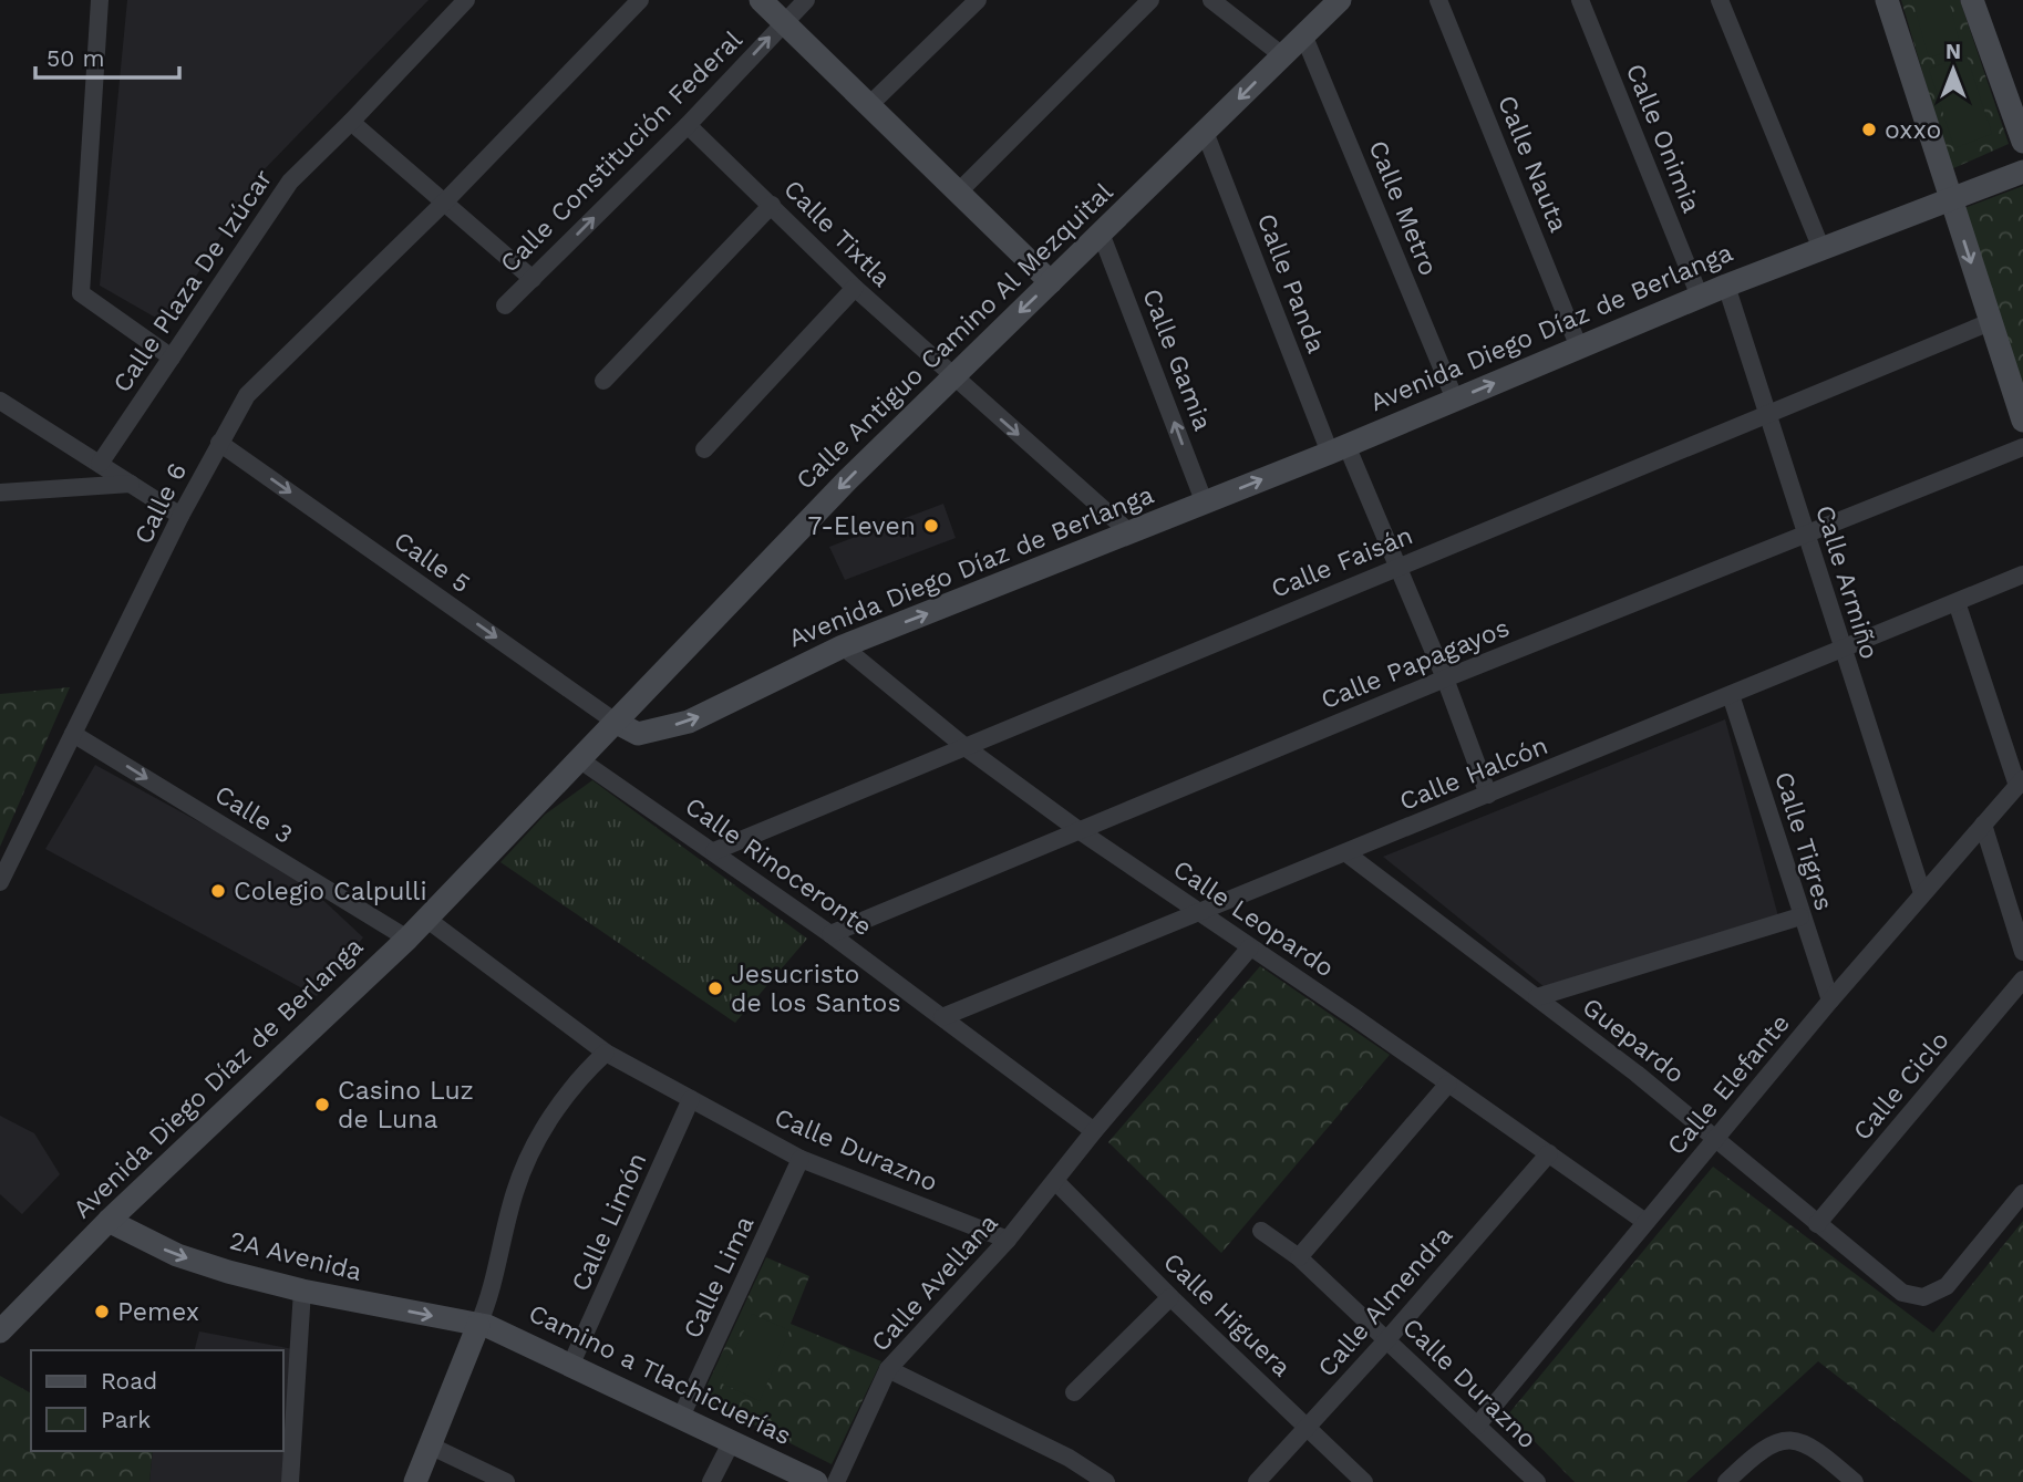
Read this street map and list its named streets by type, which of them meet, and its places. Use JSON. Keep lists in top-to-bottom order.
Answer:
{
  "streets": {
    "street": [
      "Calle Onimia",
      "Calle Constitución Federal",
      "Calle Nauta",
      "Calle Metro",
      "Calle Tixtla",
      "Calle Plaza De Izúcar",
      "Calle Panda",
      "Avenida Diego Díaz de Berlanga",
      "Calle Antiguo Camino Al Mezquital",
      "Calle Gamia",
      "Calle 6",
      "Calle 5",
      "Calle Faisán",
      "Calle Armiño",
      "Calle Papagayos",
      "Calle Halcón",
      "Calle 3",
      "Calle Tigres",
      "Calle Rinoceronte",
      "Calle Leopardo",
      "Guepardo",
      "Calle Elefante",
      "Calle Ciclo",
      "Calle Durazno",
      "Calle Limón",
      "2A Avenida",
      "Calle Lima",
      "Calle Avellana",
      "Calle Almendra",
      "Calle Higuera",
      "Camino a Tlachicuerías"
    ]
  },
  "crossings": [
    ["Calle Onimia", "Avenida Diego Díaz de Berlanga"],
    ["Calle Constitución Federal", "Calle Tixtla"],
    ["Calle Nauta", "Avenida Diego Díaz de Berlanga"],
    ["Calle Metro", "Avenida Diego Díaz de Berlanga"],
    ["Calle Metro", "Calle Antiguo Camino Al Mezquital"],
    ["Calle Tixtla", "Avenida Diego Díaz de Berlanga"],
    ["Calle Tixtla", "Calle Antiguo Camino Al Mezquital"],
    ["Calle Panda", "Avenida Diego Díaz de Berlanga"],
    ["Calle Panda", "Calle Antiguo Camino Al Mezquital"],
    ["Calle Panda", "Calle Faisán"],
    ["Calle Panda", "Calle Papagayos"],
    ["Calle Panda", "Calle Halcón"],
    ["Avenida Diego Díaz de Berlanga", "Calle Antiguo Camino Al Mezquital"],
    ["Avenida Diego Díaz de Berlanga", "Calle Gamia"],
    ["Avenida Diego Díaz de Berlanga", "Calle 5"],
    ["Avenida Diego Díaz de Berlanga", "Calle Armiño"],
    ["Avenida Diego Díaz de Berlanga", "Calle 3"],
    ["Avenida Diego Díaz de Berlanga", "Calle Rinoceronte"],
    ["Avenida Diego Díaz de Berlanga", "Calle Leopardo"],
    ["Avenida Diego Díaz de Berlanga", "Calle Durazno"],
    ["Avenida Diego Díaz de Berlanga", "2A Avenida"],
    ["Calle Antiguo Camino Al Mezquital", "Calle Gamia"],
    ["Calle Antiguo Camino Al Mezquital", "Calle 5"],
    ["Calle 6", "Calle 5"],
    ["Calle 6", "Calle 3"],
    ["Calle Faisán", "Calle Armiño"],
    ["Calle Faisán", "Calle Rinoceronte"],
    ["Calle Faisán", "Calle Leopardo"],
    ["Calle Armiño", "Calle Papagayos"],
    ["Calle Armiño", "Calle Halcón"],
    ["Calle Armiño", "Calle Elefante"],
    ["Calle Papagayos", "Calle Rinoceronte"],
    ["Calle Papagayos", "Calle Leopardo"],
    ["Calle Halcón", "Calle Tigres"],
    ["Calle Halcón", "Calle Rinoceronte"],
    ["Calle Halcón", "Calle Leopardo"],
    ["Calle Halcón", "Guepardo"],
    ["Calle Tigres", "Calle Elefante"],
    ["Calle Rinoceronte", "Calle Avellana"],
    ["Calle Leopardo", "Calle Elefante"],
    ["Calle Leopardo", "Calle Avellana"],
    ["Calle Leopardo", "Calle Almendra"],
    ["Guepardo", "Calle Elefante"],
    ["Guepardo", "Calle Ciclo"],
    ["Calle Elefante", "Calle Durazno"],
    ["Calle Durazno", "Calle Limón"],
    ["Calle Durazno", "Calle Lima"],
    ["Calle Durazno", "Calle Avellana"],
    ["Calle Durazno", "Calle Almendra"],
    ["Calle Limón", "Camino a Tlachicuerías"],
    ["2A Avenida", "Camino a Tlachicuerías"],
    ["Calle Lima", "Camino a Tlachicuerías"],
    ["Calle Avellana", "Calle Higuera"],
    ["Calle Almendra", "Calle Higuera"]
  ],
  "one_way": [
    "Calle Tixtla",
    "Calle Gamia",
    "Calle 5",
    "Calle 3",
    "2A Avenida"
  ],
  "places": [
    "oxxo",
    "7-Eleven",
    "Colegio Calpulli",
    "Jesucristo de los Santos",
    "Casino Luz de Luna",
    "Pemex"
  ],
  "legend": ["Road", "Park"],
  "scale_bar": "50 m",
  "north": "top"
}
